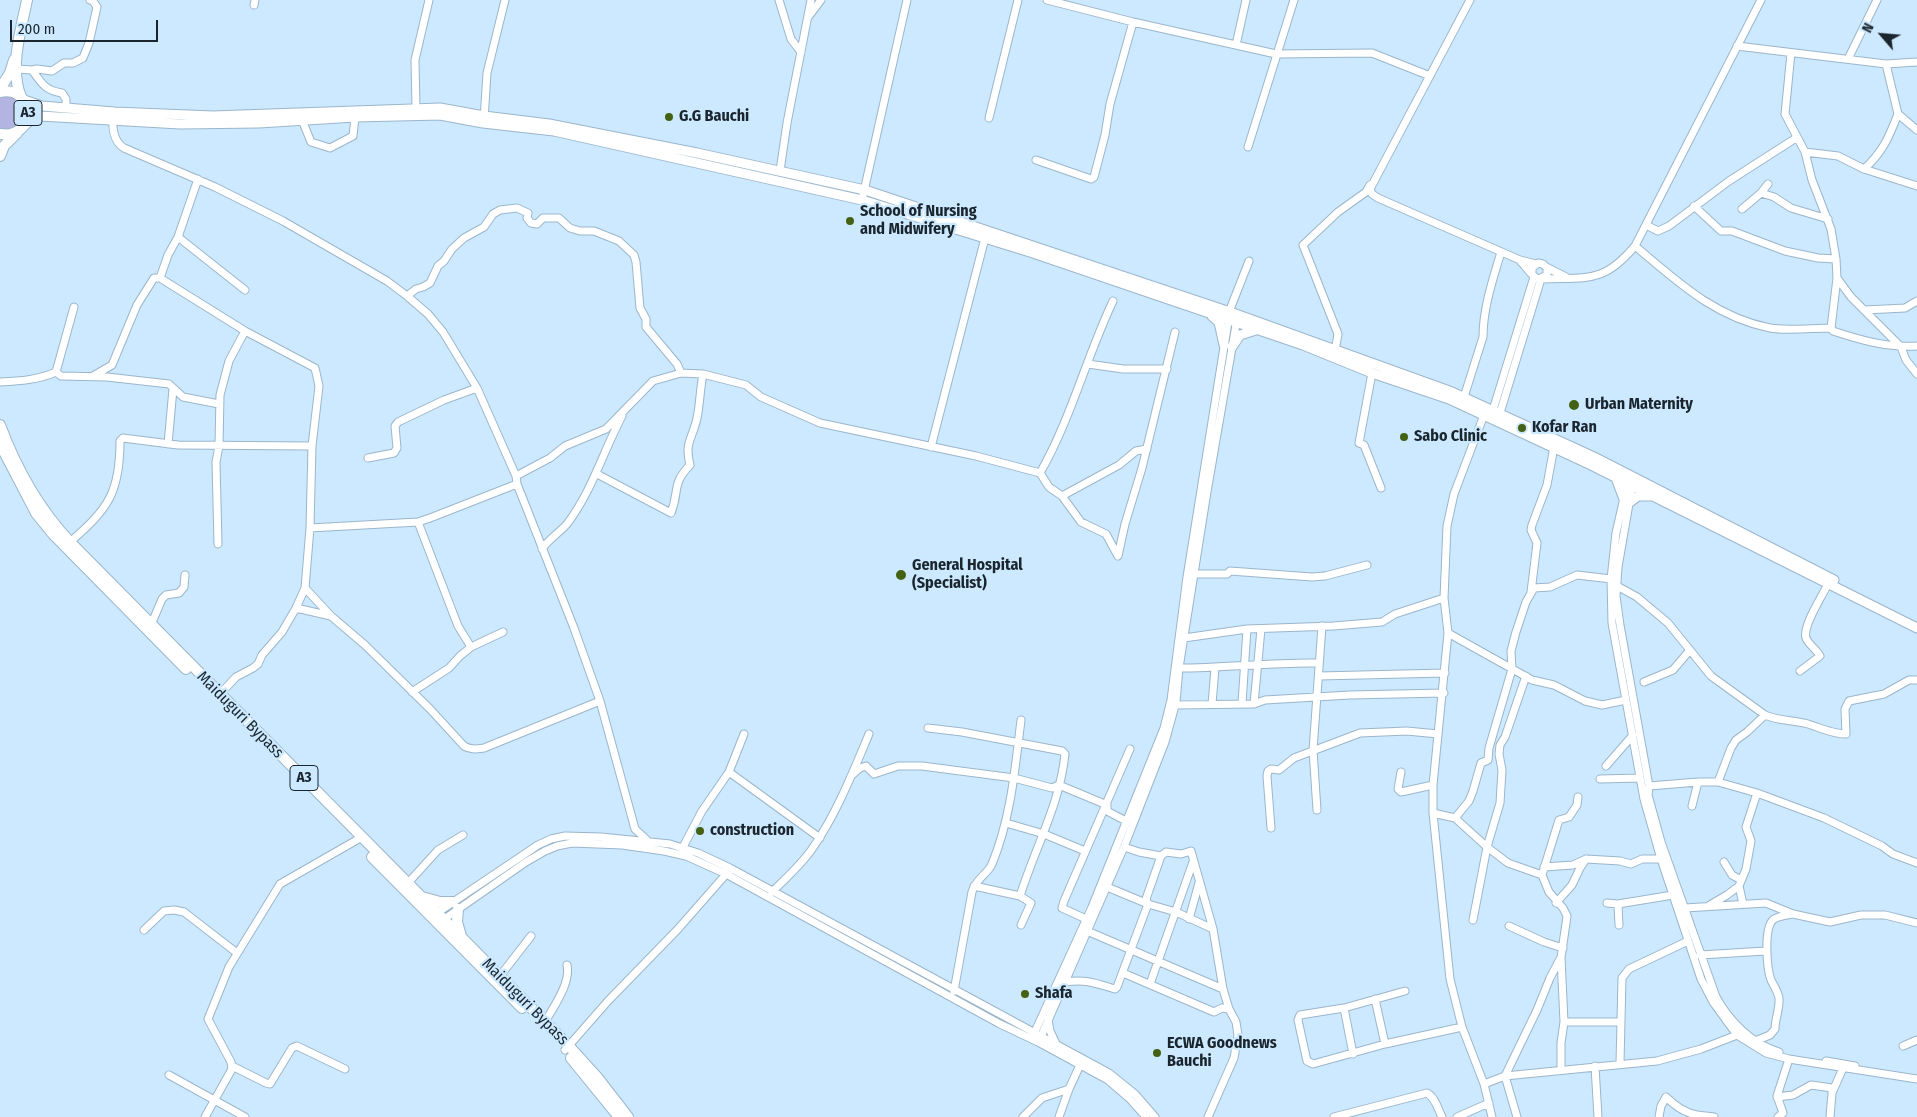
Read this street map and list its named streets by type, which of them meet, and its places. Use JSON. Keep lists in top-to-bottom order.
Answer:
{
  "streets": {
    "highway": ["A3", "Maiduguri Bypass"]
  },
  "places": [
    "G.G Bauchi",
    "School of Nursing and Midwifery",
    "Urban Maternity",
    "Kofar Ran",
    "Sabo Clinic",
    "General Hospital (Specialist)",
    "construction",
    "Shafa",
    "ECWA Goodnews Bauchi"
  ],
  "scale_bar": "200 m",
  "north": "top left"
}
